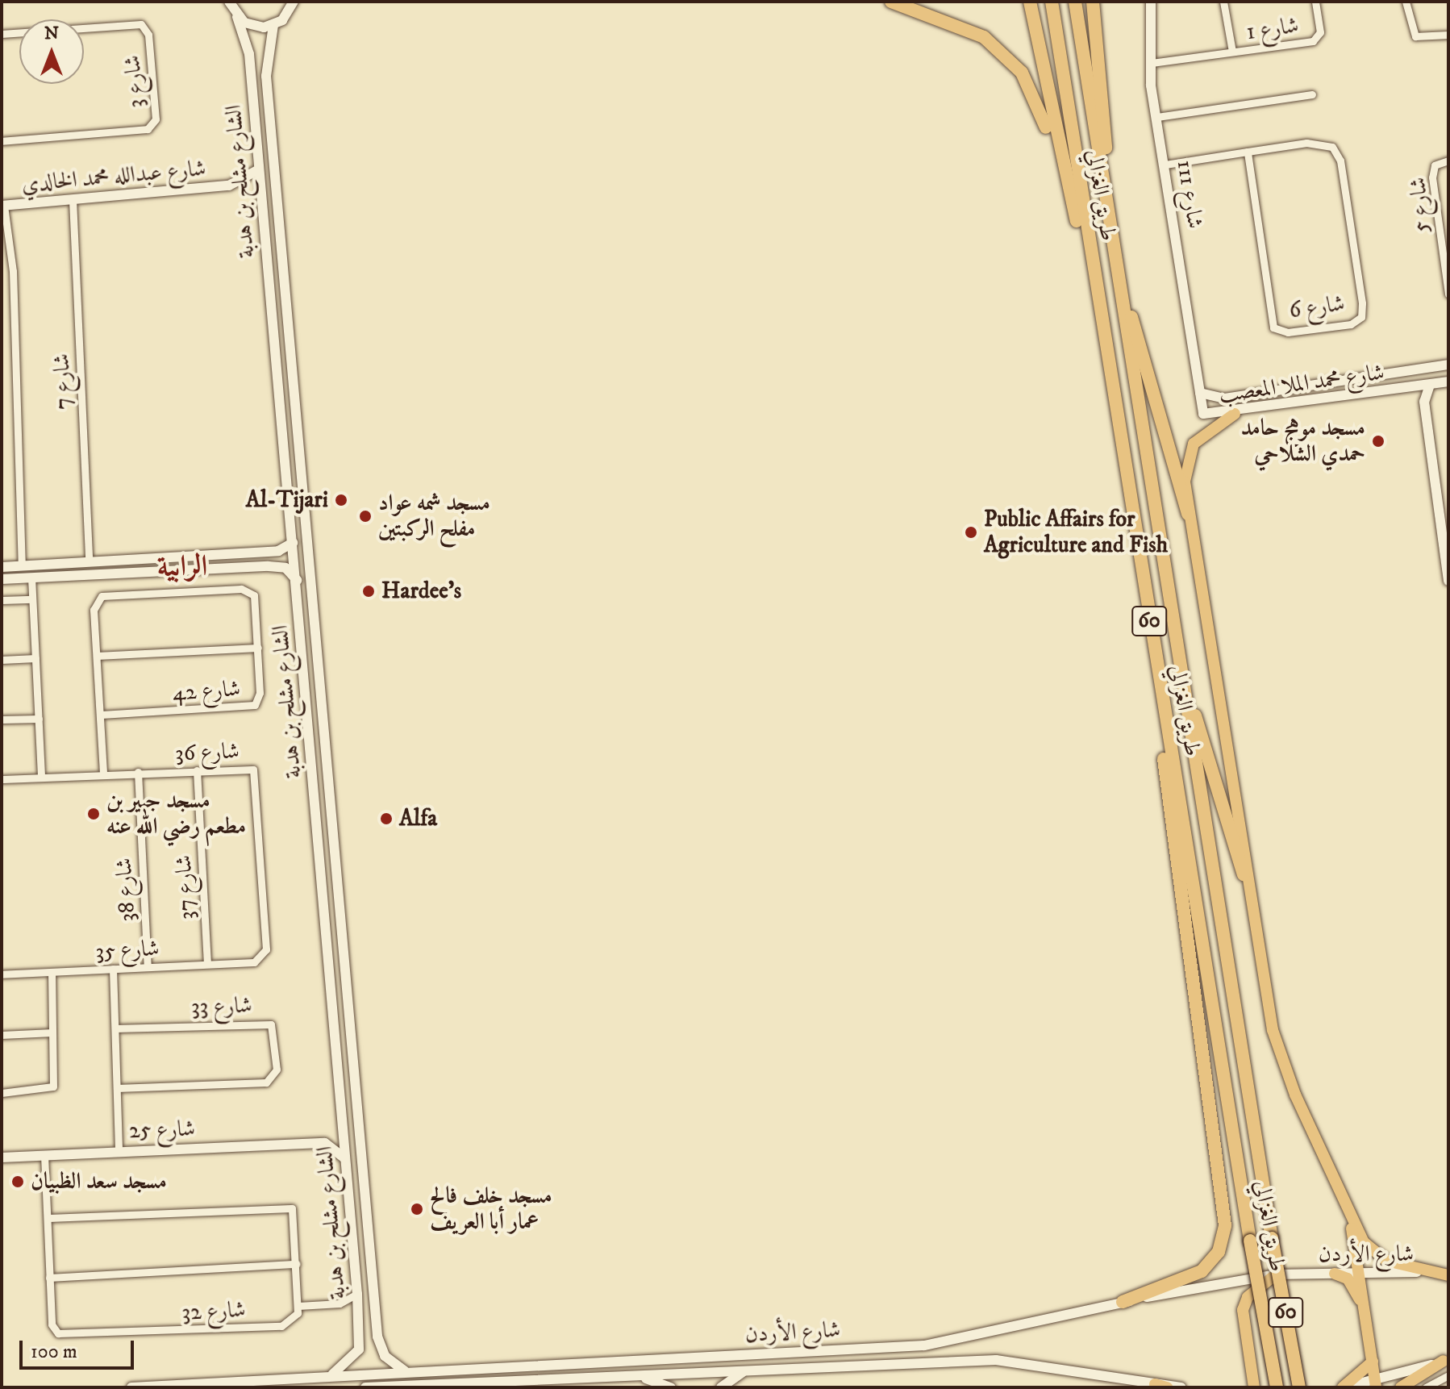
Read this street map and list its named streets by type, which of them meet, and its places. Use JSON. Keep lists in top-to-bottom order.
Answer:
{
  "streets": {
    "highway": ["طريق الغزالي", "60"],
    "street": [
      "شارع 1",
      "شارع 3",
      "شارع عبدالله محمد الخالدي",
      "الشارع مشلح بن هدبة",
      "شارع 111",
      "شارع 5",
      "شارع 6",
      "شارع 7",
      "شارع محمد الملا المعصب",
      "شارع 42",
      "شارع 36",
      "شارع 37",
      "شارع 38",
      "شارع 35",
      "شارع 33",
      "شارع 25",
      "شارع الأردن",
      "شارع 32"
    ]
  },
  "crossings": [
    ["شارع 1", "شارع 111"],
    ["شارع عبدالله محمد الخالدي", "الشارع مشلح بن هدبة"],
    ["شارع عبدالله محمد الخالدي", "شارع 7"],
    ["الشارع مشلح بن هدبة", "شارع الأردن"],
    ["شارع 111", "شارع 6"],
    ["شارع 111", "شارع محمد الملا المعصب"],
    ["شارع 42", "شارع 36"],
    ["شارع 36", "شارع 37"],
    ["شارع 36", "شارع 38"],
    ["شارع 36", "شارع 35"],
    ["شارع 37", "شارع 35"],
    ["شارع 38", "شارع 35"],
    ["شارع 25", "شارع 32"]
  ],
  "districts": ["الرابية"],
  "places": [
    "مسجد موهج حامد حمدي الشلاحي",
    "Al-Tijari",
    "مسجد شمه عواد مفلح الركبتين",
    "Public Affairs for Agriculture and Fish",
    "Hardee's",
    "مسجد جبير بن مطعم رضي الله عنه",
    "Alfa",
    "مسجد سعد الظبيان",
    "مسجد خلف فالح عمار أبا العريف"
  ],
  "scale_bar": "100 m",
  "north": "top"
}
